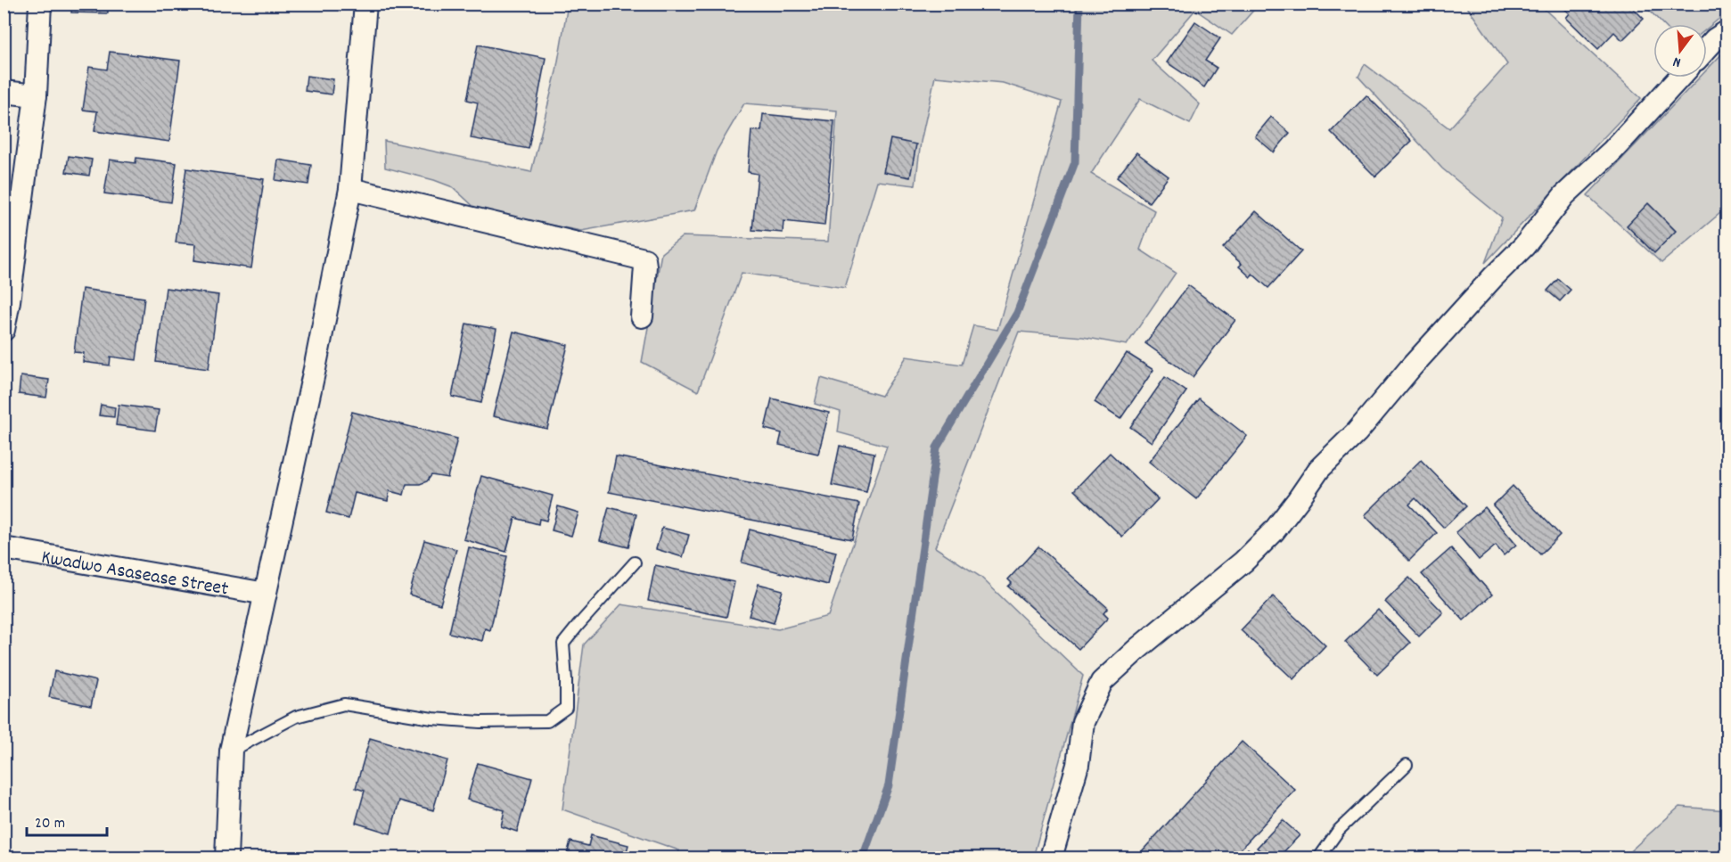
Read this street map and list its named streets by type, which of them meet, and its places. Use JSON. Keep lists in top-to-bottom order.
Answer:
{
  "streets": {
    "street": ["Kwadwo Asasease Street"]
  },
  "scale_bar": "20 m",
  "north": "bottom"
}
